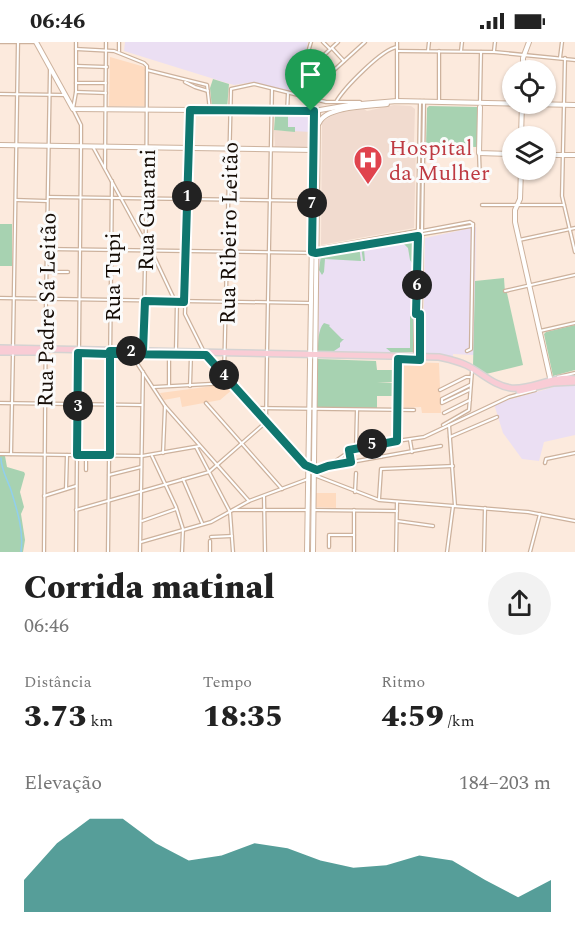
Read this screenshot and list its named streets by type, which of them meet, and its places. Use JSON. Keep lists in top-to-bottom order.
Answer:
{
  "streets": {
    "main road": ["Rua Padre Sá Leitão"],
    "street": ["Rua Guarani", "Rua Ribeiro Leitão", "Rua Tupi"]
  },
  "places": {
    "hospital": ["Hospital da Mulher"]
  },
  "page": {
    "status": "06:46",
    "pins": [
      "1",
      "7",
      "6",
      "2",
      "4",
      "3",
      "5"
    ],
    "heading": ["Corrida matinal", "06:46"],
    "stats": [
      ["Distância", "3.73 km"],
      ["Tempo", "18:35"],
      ["Ritmo", "4:59 /km"]
    ],
    "chart": ["Elevação", "184–203 m"]
  }
}
